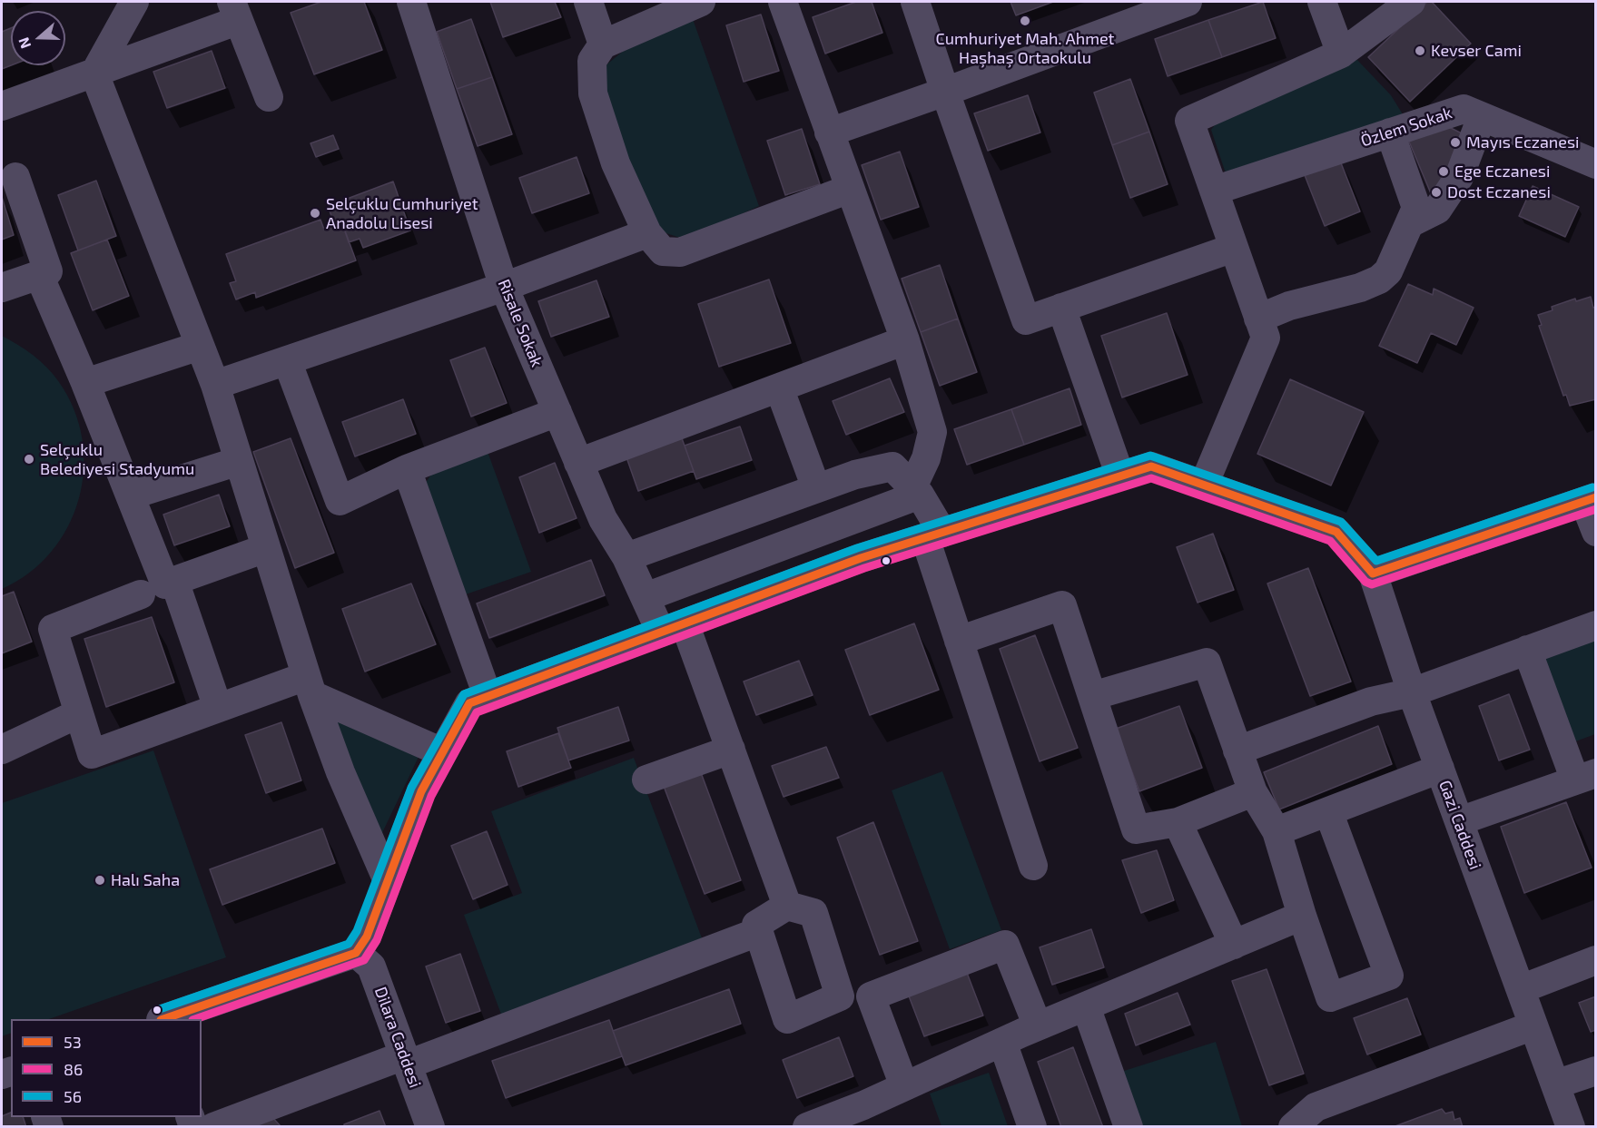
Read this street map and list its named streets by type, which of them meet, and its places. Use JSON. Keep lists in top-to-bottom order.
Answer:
{
  "streets": {
    "street": [
      "Özlem Sokak",
      "Risale Sokak",
      "Gazi Caddesi",
      "Dilara Caddesi"
    ]
  },
  "places": [
    "Cumhuriyet Mah. Ahmet Haşhaş Ortaokulu",
    "Kevser Cami",
    "Mayıs Eczanesi",
    "Ege Eczanesi",
    "Dost Eczanesi",
    "Selçuklu Cumhuriyet Anadolu Lisesi",
    "Selçuklu Belediyesi Stadyumu",
    "Halı Saha"
  ],
  "lines": ["transit line 56", "transit line 53", "transit line 86"],
  "legend": ["53", "86", "56"],
  "north": "left"
}
